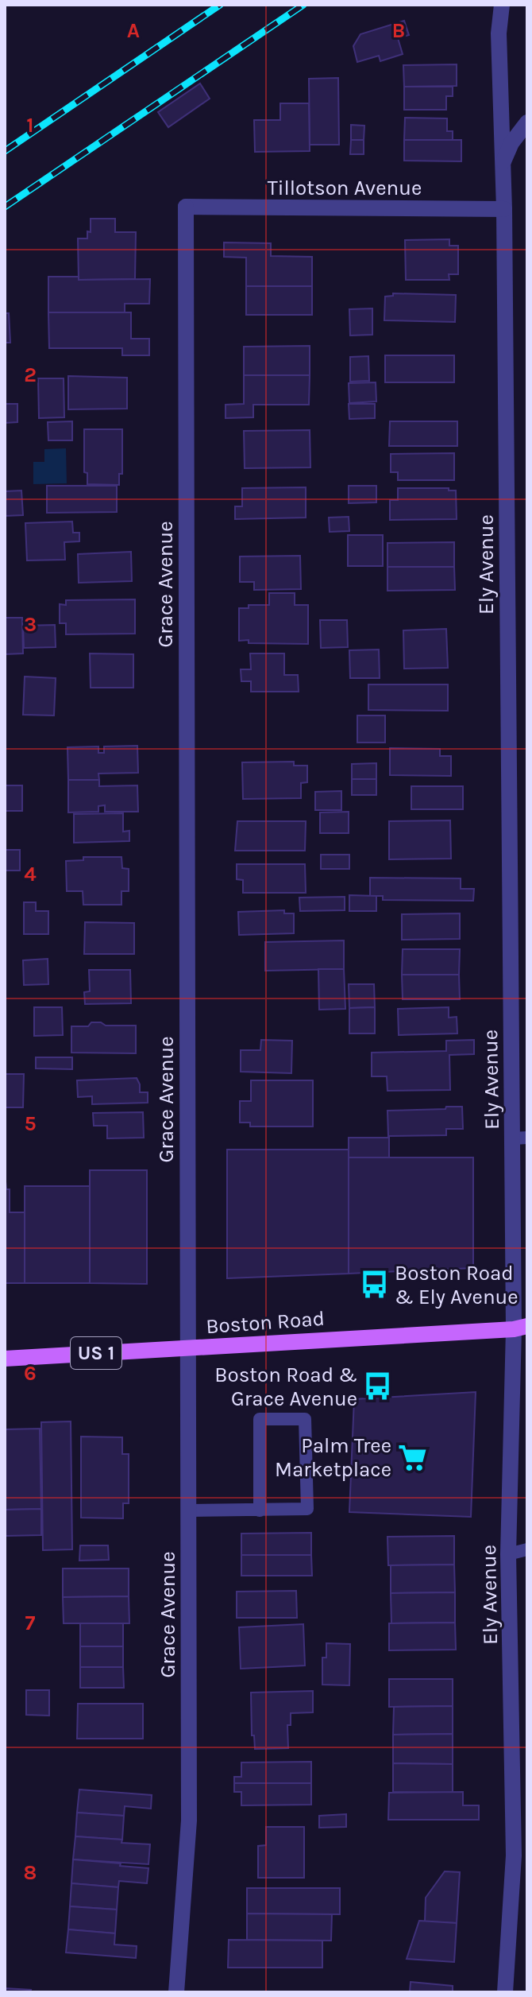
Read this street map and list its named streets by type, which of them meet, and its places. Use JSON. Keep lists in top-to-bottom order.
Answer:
{
  "streets": {
    "main road": ["Boston Road", "US 1"],
    "street": ["Tillotson Avenue", "Ely Avenue", "Grace Avenue"]
  },
  "crossings": [
    ["Tillotson Avenue", "Ely Avenue"],
    ["Tillotson Avenue", "Grace Avenue"],
    ["Ely Avenue", "Boston Road"],
    ["Grace Avenue", "Boston Road"]
  ],
  "places": {
    "bus stop": ["Boston Road & Ely Avenue", "Boston Road & Grace Avenue"],
    "supermarket": ["Palm Tree Marketplace"]
  },
  "grid": {
    "columns": ["A", "B"],
    "rows": [
      "1",
      "2",
      "3",
      "4",
      "5",
      "6",
      "7",
      "8"
    ]
  }
}
